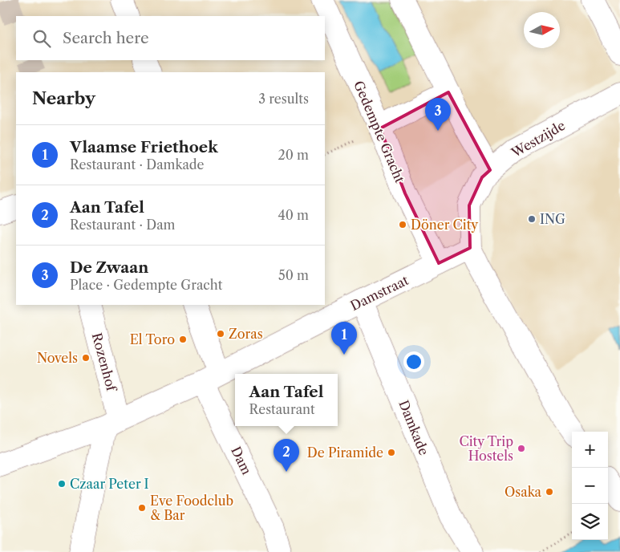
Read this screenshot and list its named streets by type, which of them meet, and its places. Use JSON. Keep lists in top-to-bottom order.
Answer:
{
  "streets": {
    "street": [
      "Gedempte Gracht",
      "Westzijde",
      "Damstraat",
      "Rozenhof",
      "Damkade",
      "Dam"
    ]
  },
  "crossings": [
    ["Gedempte Gracht", "Damstraat"],
    ["Westzijde", "Damstraat"],
    ["Damstraat", "Damkade"],
    ["Damstraat", "Dam"]
  ],
  "places": [
    "ING",
    "Döner City",
    "Zoras",
    "El Toro",
    "Novels",
    "City Trip Hostels",
    "De Piramide",
    "Czaar Peter I",
    "Osaka",
    "Eve Foodclub & Bar"
  ],
  "north": "right",
  "page": {
    "search": "Search here",
    "heading": ["Nearby", "3 results"],
    "pins": ["3", "1", "2"],
    "list": [
      {
        "mark": "1",
        "name": "Vlaamse Friethoek",
        "note": "Restaurant · Damkade",
        "value": "20 m"
      },
      {
        "mark": "2",
        "name": "Aan Tafel",
        "note": "Restaurant · Dam",
        "value": "40 m"
      },
      {
        "mark": "3",
        "name": "De Zwaan",
        "note": "Place · Gedempte Gracht",
        "value": "50 m"
      }
    ],
    "popup": ["Aan Tafel", "Restaurant"],
    "map_buttons": ["+", "−"]
  }
}
